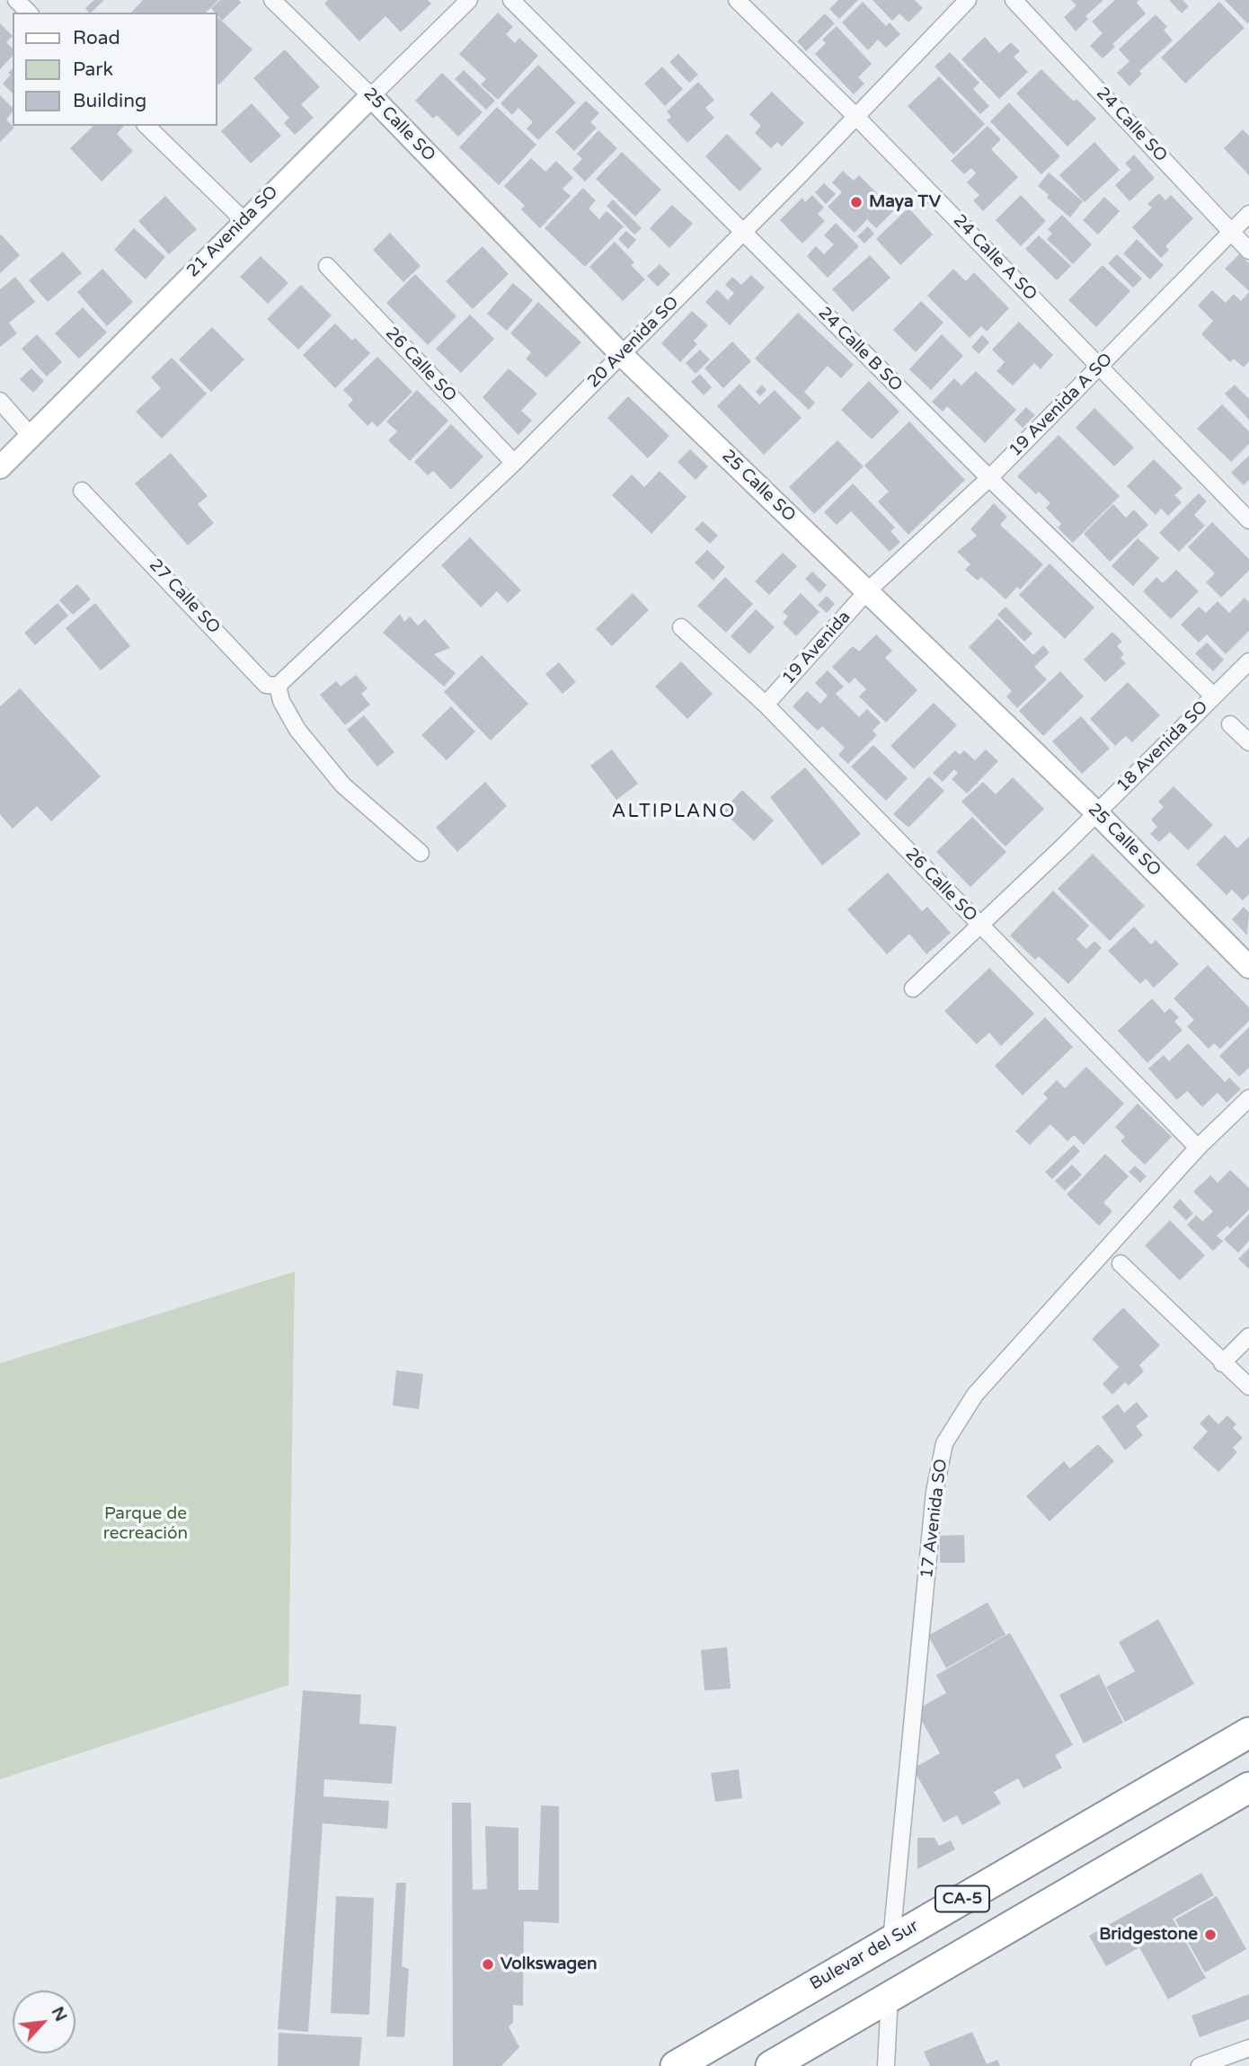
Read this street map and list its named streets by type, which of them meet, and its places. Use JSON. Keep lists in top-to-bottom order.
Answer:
{
  "streets": {
    "highway": ["CA-5", "Bulevar del Sur"],
    "street": [
      "25 Calle SO",
      "24 Calle SO",
      "21 Avenida SO",
      "24 Calle A SO",
      "20 Avenida SO",
      "24 Calle B SO",
      "26 Calle SO",
      "19 Avenida A SO",
      "27 Calle SO",
      "19 Avenida",
      "18 Avenida SO",
      "17 Avenida SO"
    ]
  },
  "crossings": [
    ["25 Calle SO", "21 Avenida SO"],
    ["25 Calle SO", "20 Avenida SO"],
    ["25 Calle SO", "19 Avenida A SO"],
    ["25 Calle SO", "19 Avenida"],
    ["25 Calle SO", "18 Avenida SO"],
    ["24 Calle SO", "19 Avenida A SO"],
    ["24 Calle A SO", "20 Avenida SO"],
    ["24 Calle A SO", "19 Avenida A SO"],
    ["20 Avenida SO", "24 Calle B SO"],
    ["20 Avenida SO", "26 Calle SO"],
    ["20 Avenida SO", "27 Calle SO"],
    ["24 Calle B SO", "19 Avenida A SO"],
    ["24 Calle B SO", "18 Avenida SO"],
    ["26 Calle SO", "19 Avenida"],
    ["26 Calle SO", "18 Avenida SO"],
    ["26 Calle SO", "17 Avenida SO"],
    ["19 Avenida A SO", "19 Avenida"],
    ["17 Avenida SO", "Bulevar del Sur"]
  ],
  "districts": ["ALTIPLANO"],
  "parks": ["Parque de recreación"],
  "places": ["Maya TV", "Bridgestone", "Volkswagen"],
  "legend": ["Road", "Park", "Building"],
  "north": "top right"
}
